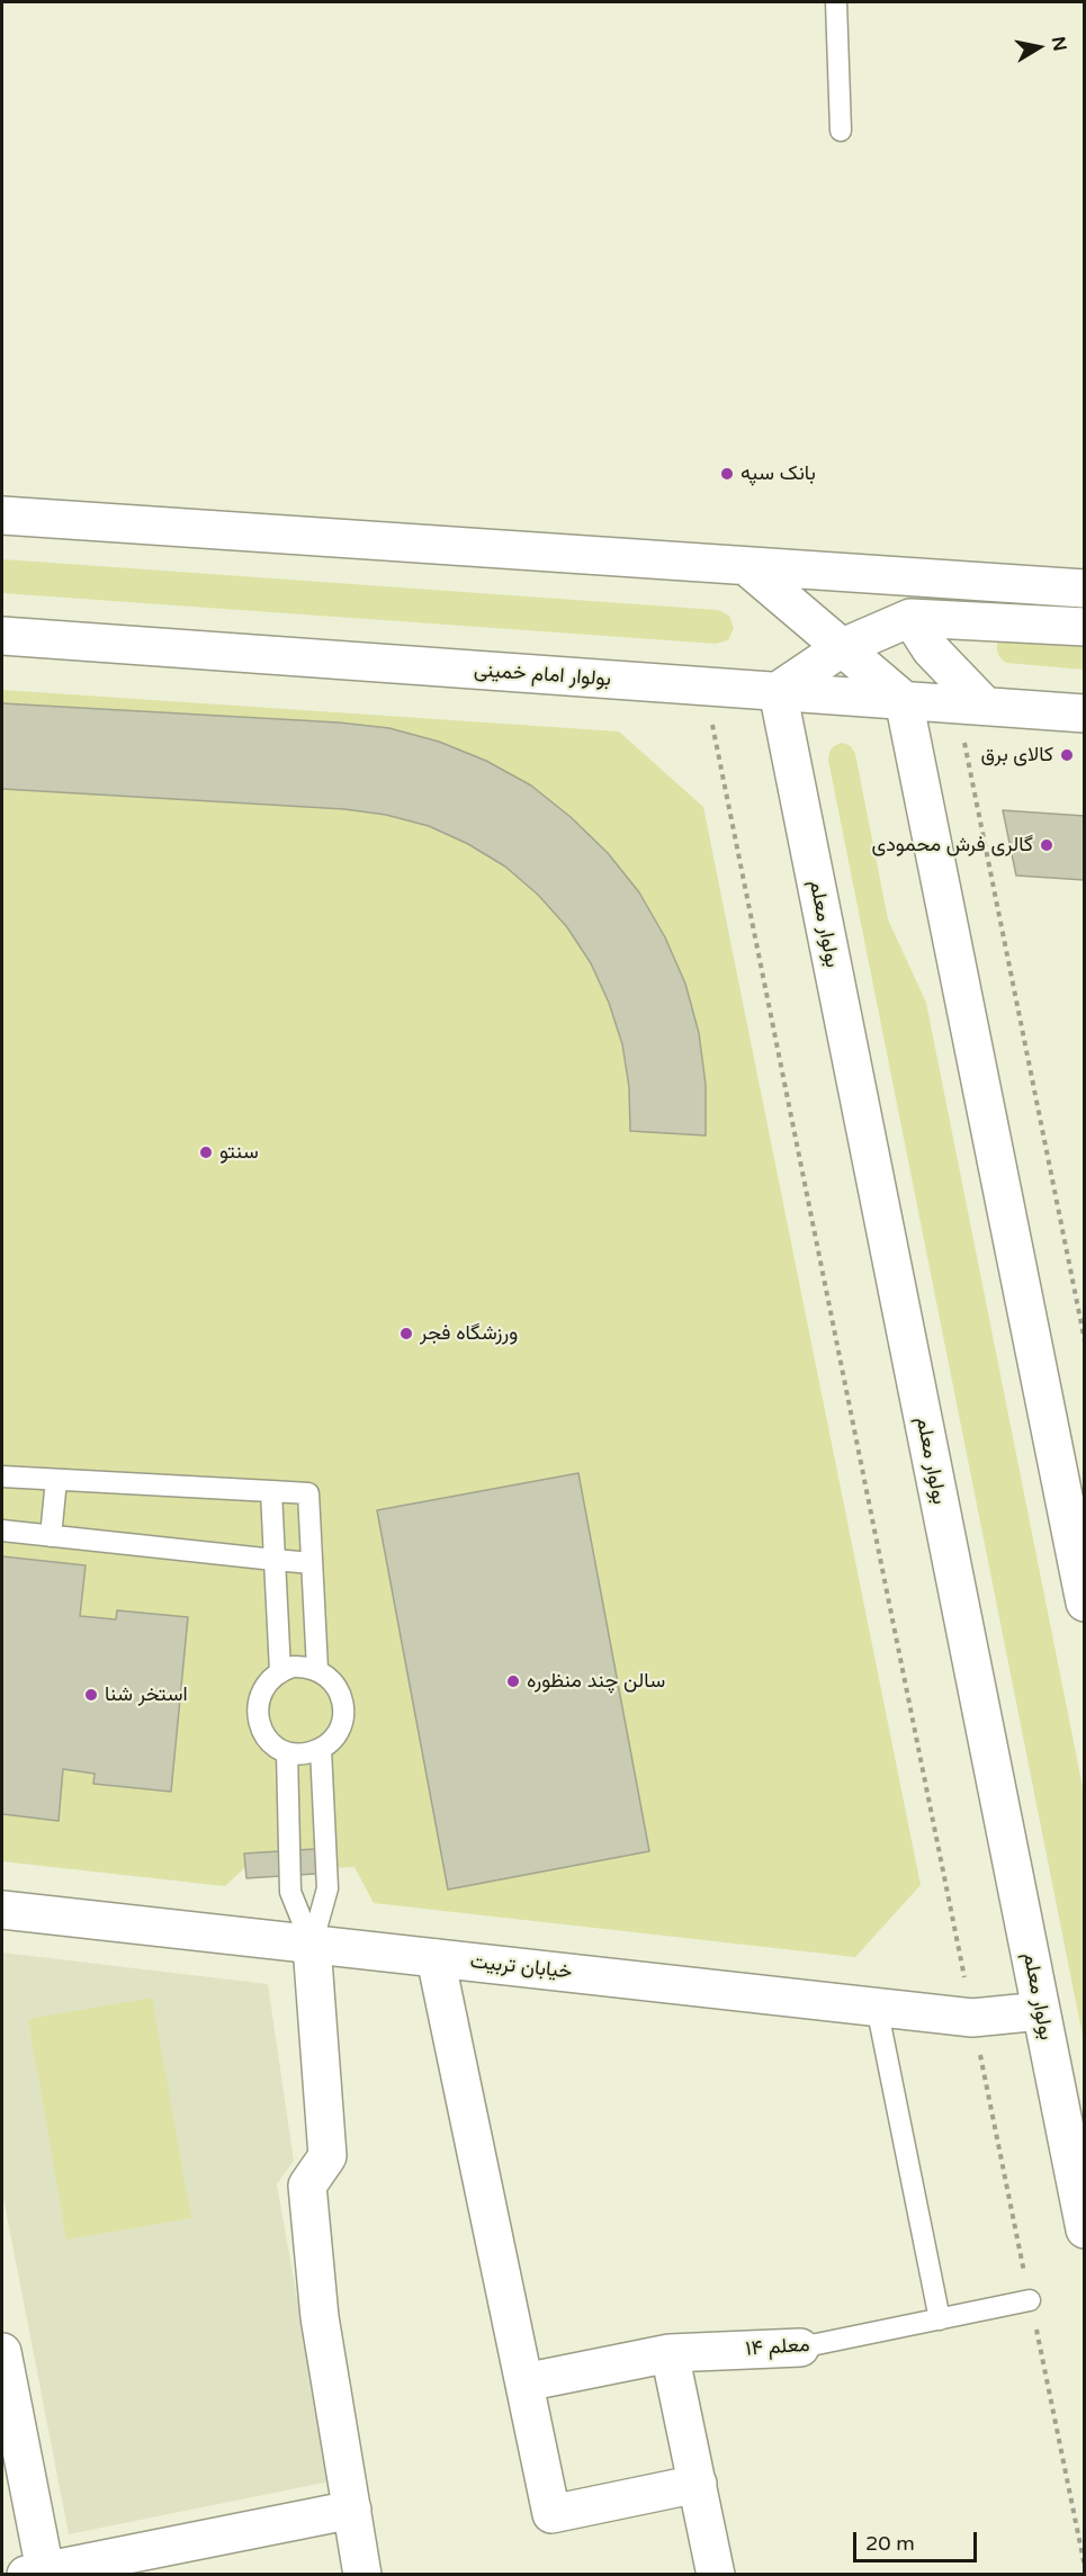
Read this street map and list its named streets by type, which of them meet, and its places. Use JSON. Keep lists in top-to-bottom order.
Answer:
{
  "streets": {
    "main road": [
      "بولوار امام خمینی",
      "بولوار معلم",
      "خیابان تربیت",
      "معلم ۱۴"
    ]
  },
  "crossings": [
    ["بولوار امام خمینی", "بولوار معلم"],
    ["بولوار معلم", "خیابان تربیت"]
  ],
  "places": [
    "بانک سپه",
    "کالای برق",
    "گالری فرش محمودی",
    "سنتو",
    "ورزشگاه فجر",
    "سالن چند منظوره",
    "استخر شنا"
  ],
  "scale_bar": "20 m",
  "north": "right"
}
